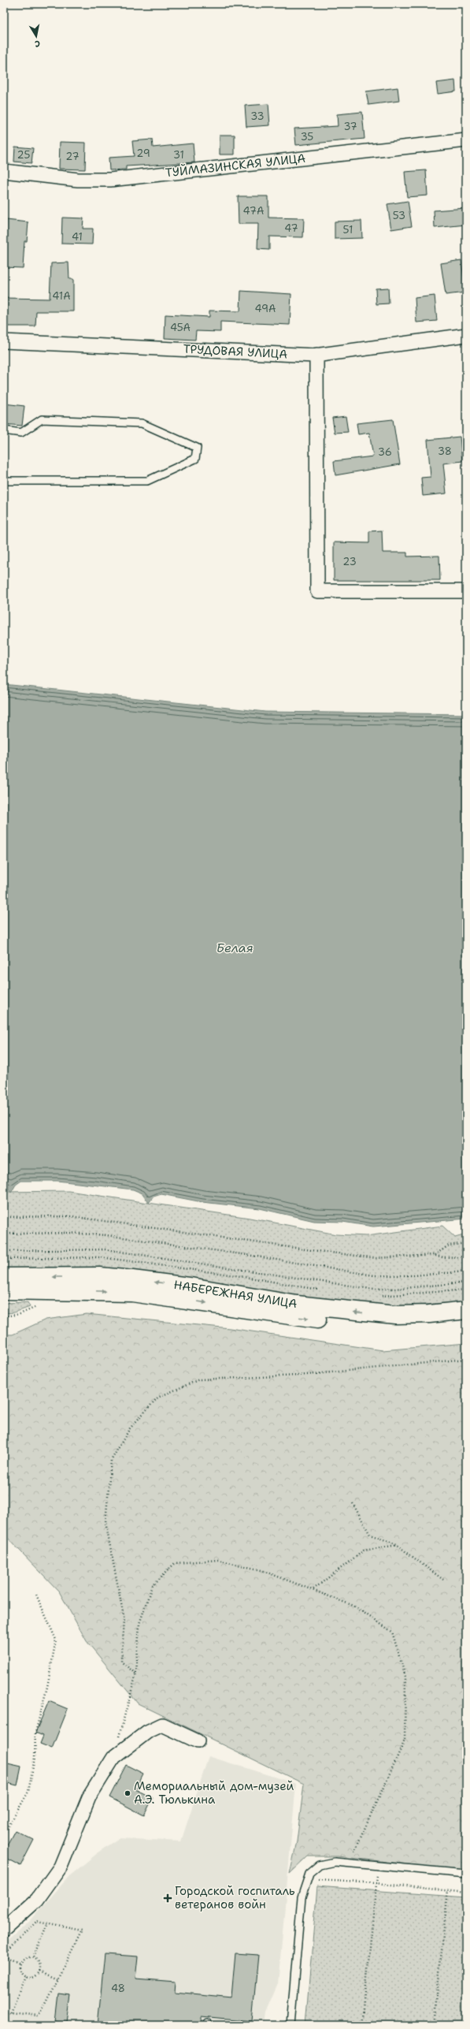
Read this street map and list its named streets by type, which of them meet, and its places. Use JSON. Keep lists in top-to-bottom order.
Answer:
{
  "streets": {
    "street": ["ТУЙМАЗИНСКАЯ УЛИЦА", "ТРУДОВАЯ УЛИЦА", "НАБЕРЕЖНАЯ УЛИЦА"]
  },
  "water": ["Белая"],
  "places": {
    "other": ["Мемориальный дом-музей А.Э. Тюлькина"],
    "health": ["Городской госпиталь ветеранов войн"]
  },
  "house_numbers": [
    "33",
    "37",
    "35",
    "29",
    "25",
    "31",
    "27",
    "47А",
    "53",
    "47",
    "51",
    "41",
    "41А",
    "49А",
    "45А",
    "38",
    "36",
    "23",
    "48"
  ],
  "north": "bottom"
}
